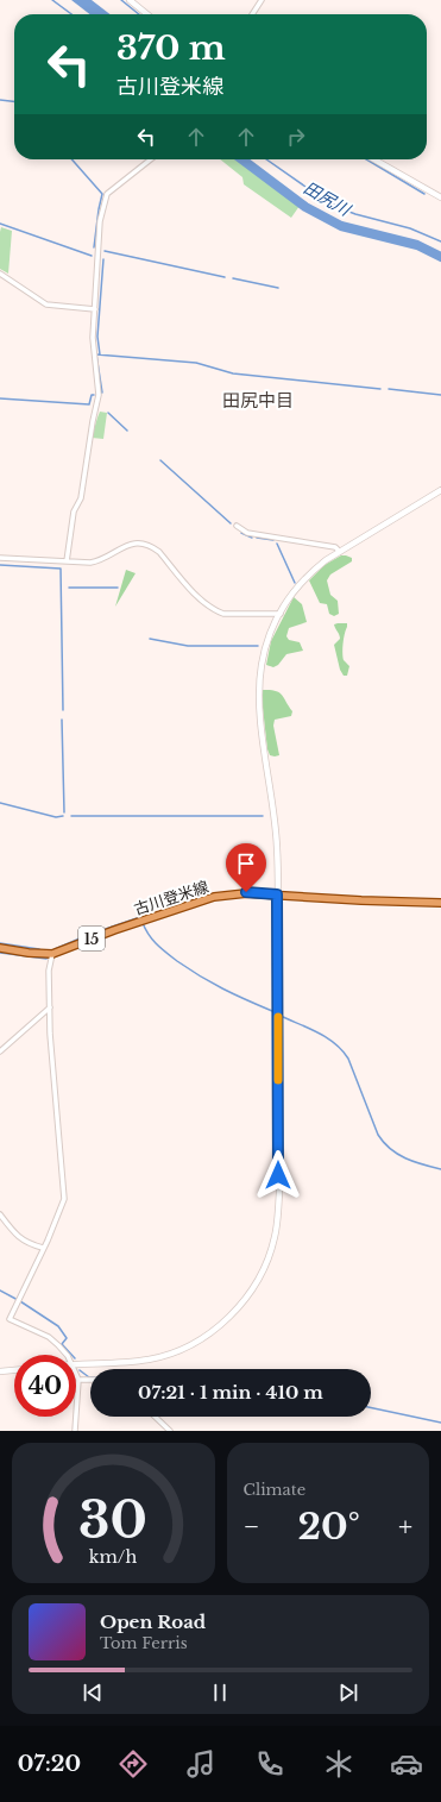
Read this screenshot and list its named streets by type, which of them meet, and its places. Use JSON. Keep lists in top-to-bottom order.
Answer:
{
  "streets": {
    "main road": ["古川登米線", "15"]
  },
  "districts": ["田尻中目"],
  "water": ["田尻川"],
  "page": {
    "turn": ["370 m", "古川登米線"],
    "limit": "40",
    "trip": "07:21 · 1 min · 410 m",
    "tile": "Climate",
    "heat": ["−", "20°", "+"],
    "song": ["Open Road", "Tom Ferris"],
    "tabs": "07:20",
    "gauge": ["30", "km/h"]
  }
}
